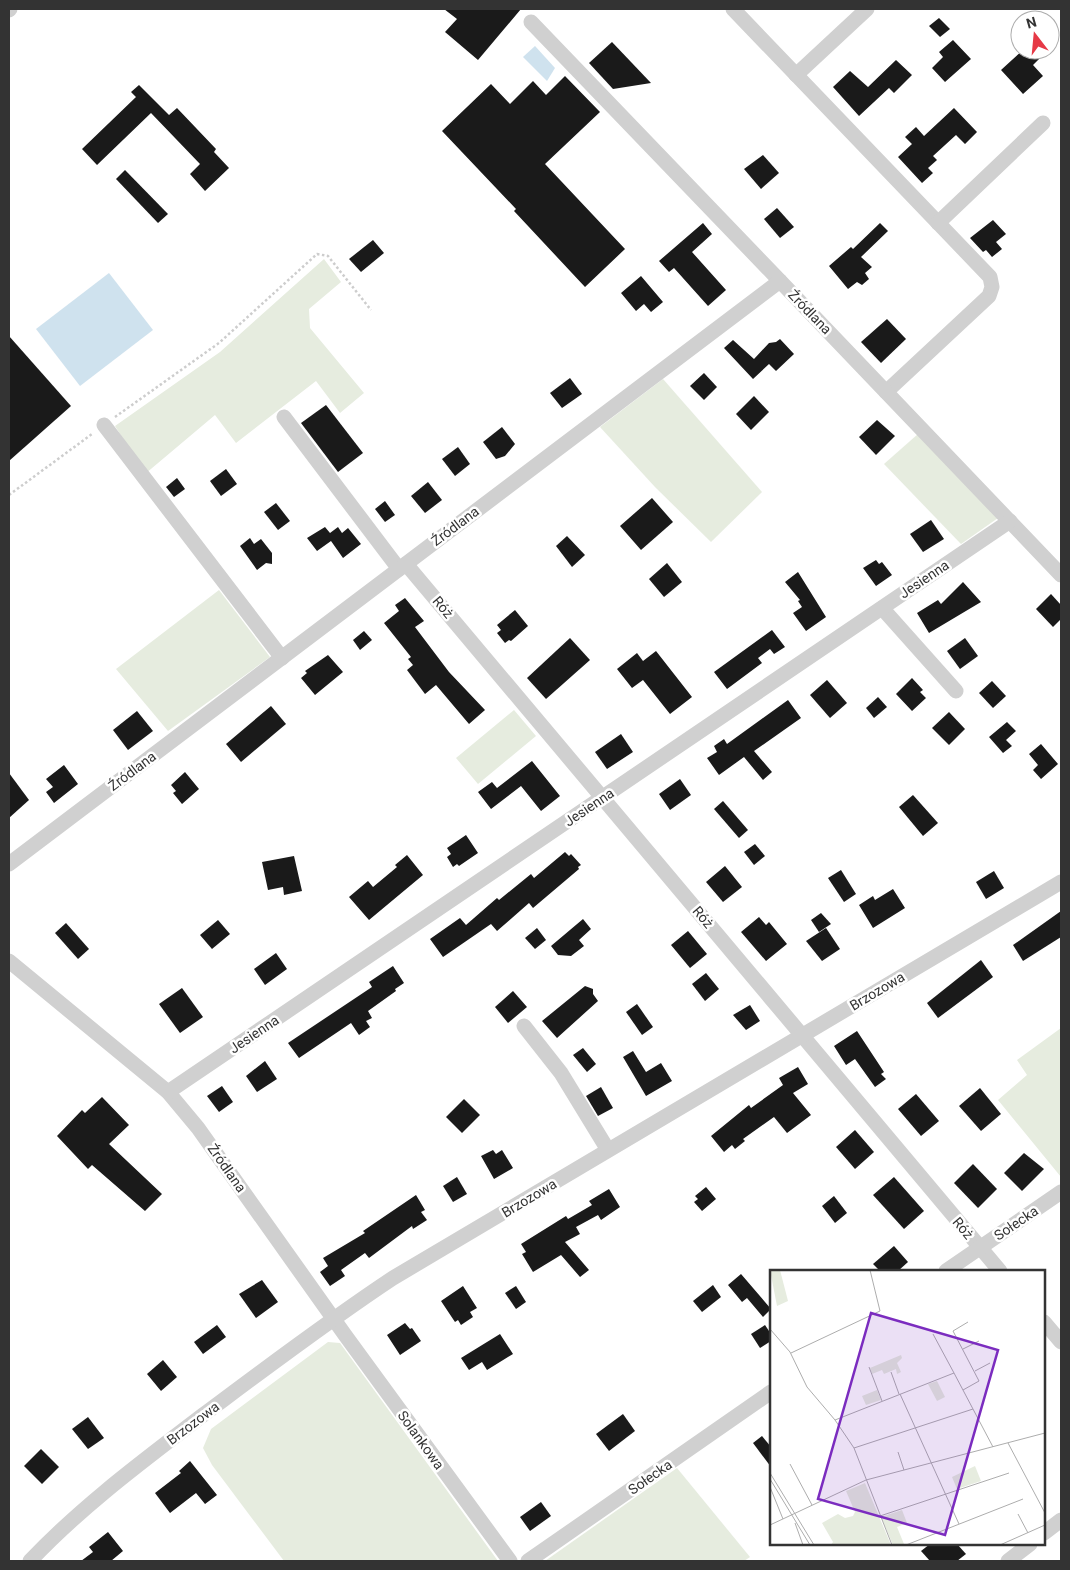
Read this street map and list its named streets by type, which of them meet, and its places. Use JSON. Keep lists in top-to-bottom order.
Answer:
{
  "streets": {
    "street": [
      "Źródlana",
      "Jesienna",
      "Róż",
      "Brzozowa",
      "Sołecka",
      "Solankowa"
    ]
  },
  "crossings": [
    ["Źródlana", "Jesienna"],
    ["Źródlana", "Róż"],
    ["Źródlana", "Brzozowa"],
    ["Źródlana", "Solankowa"],
    ["Jesienna", "Róż"],
    ["Róż", "Brzozowa"],
    ["Róż", "Sołecka"],
    ["Brzozowa", "Solankowa"]
  ],
  "north": "top"
}
